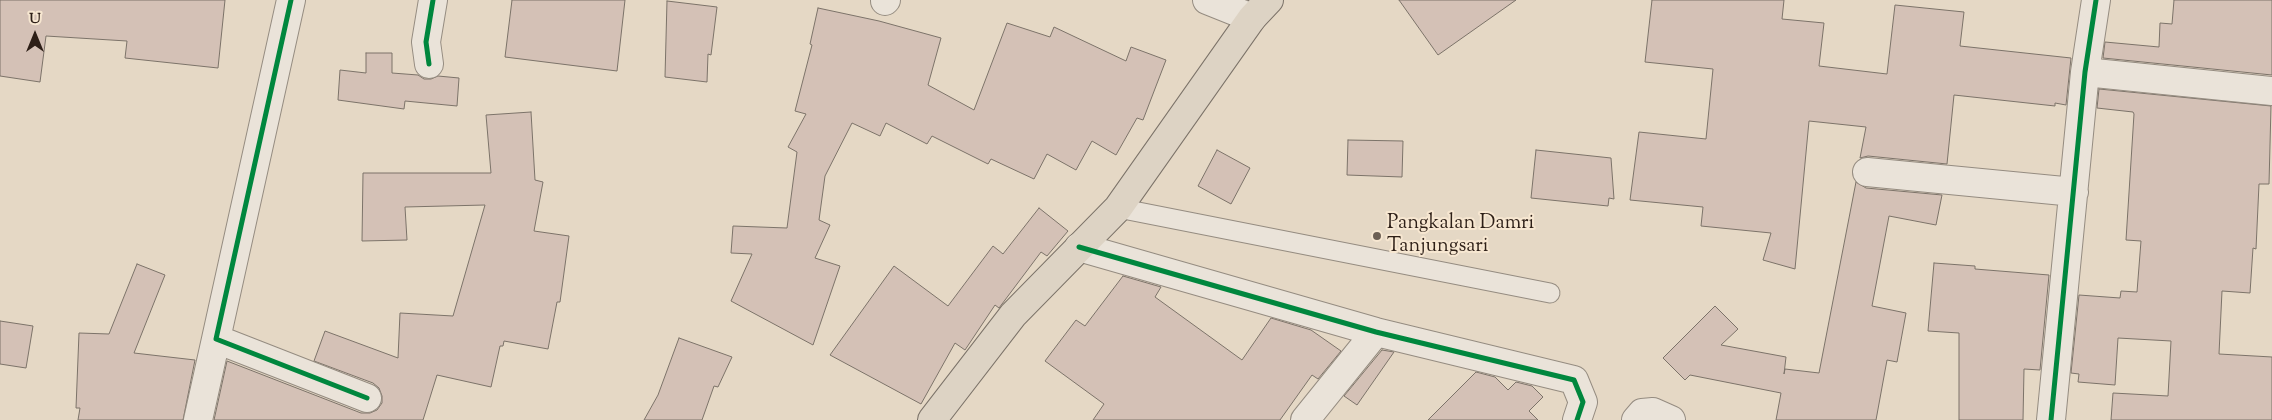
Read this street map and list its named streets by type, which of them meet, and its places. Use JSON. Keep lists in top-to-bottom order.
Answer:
{
  "places": ["Pangkalan Damri Tanjungsari"],
  "north": "top"
}
